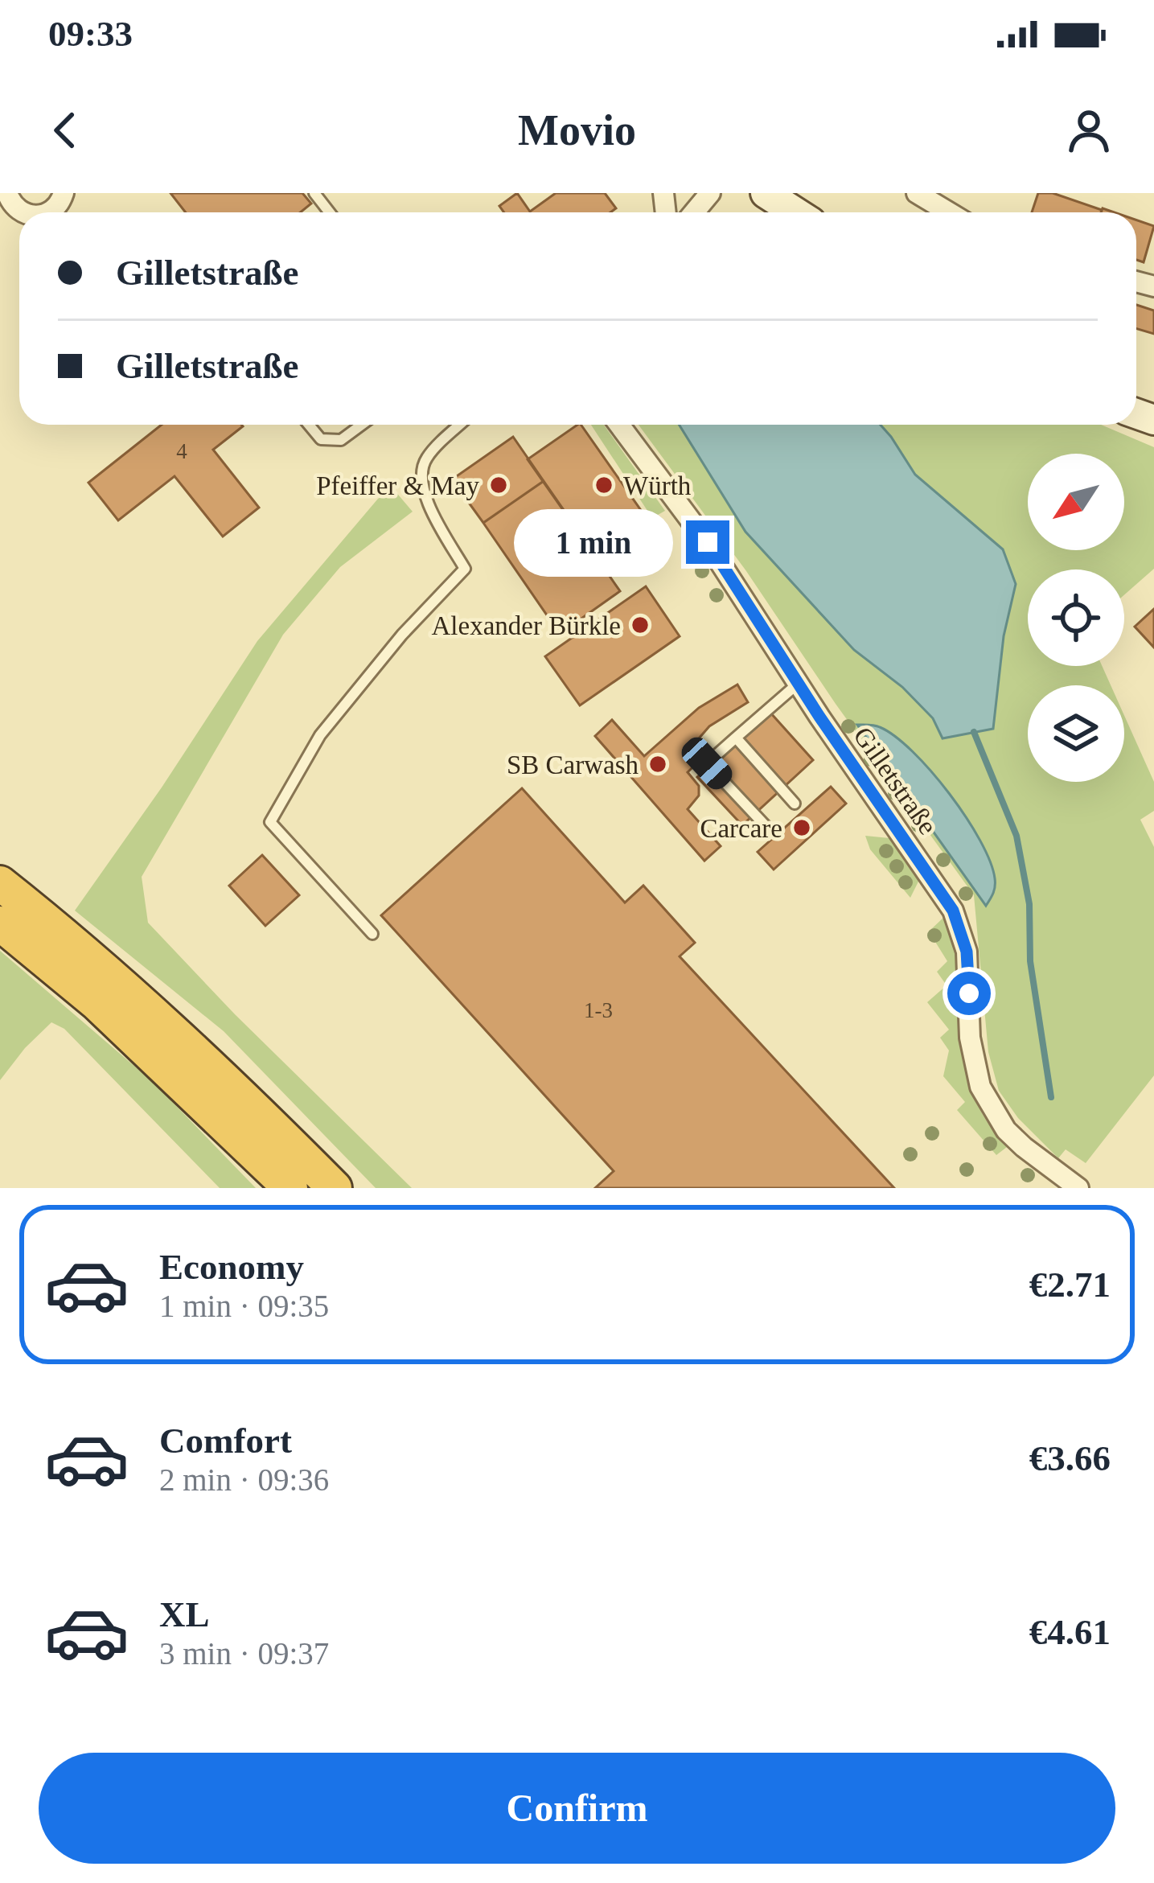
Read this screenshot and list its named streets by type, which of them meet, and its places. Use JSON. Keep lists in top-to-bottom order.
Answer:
{
  "streets": {
    "street": ["Gilletstraße"]
  },
  "places": [
    "Pfeiffer & May",
    "Würth",
    "Alexander Bürkle",
    "SB Carwash",
    "Carcare"
  ],
  "house_numbers": ["4", "1-3"],
  "north": "bottom left",
  "page": {
    "status": "09:33",
    "header": "Movio",
    "banner": ["Gilletstraße", "Gilletstraße"],
    "bubble": "1 min",
    "list": [
      {
        "name": "Economy",
        "note": "1 min · 09:35",
        "value": "€2.71"
      },
      {
        "name": "Comfort",
        "note": "2 min · 09:36",
        "value": "€3.66"
      },
      {
        "name": "XL",
        "note": "3 min · 09:37",
        "value": "€4.61"
      }
    ],
    "buttons": "Confirm"
  }
}
